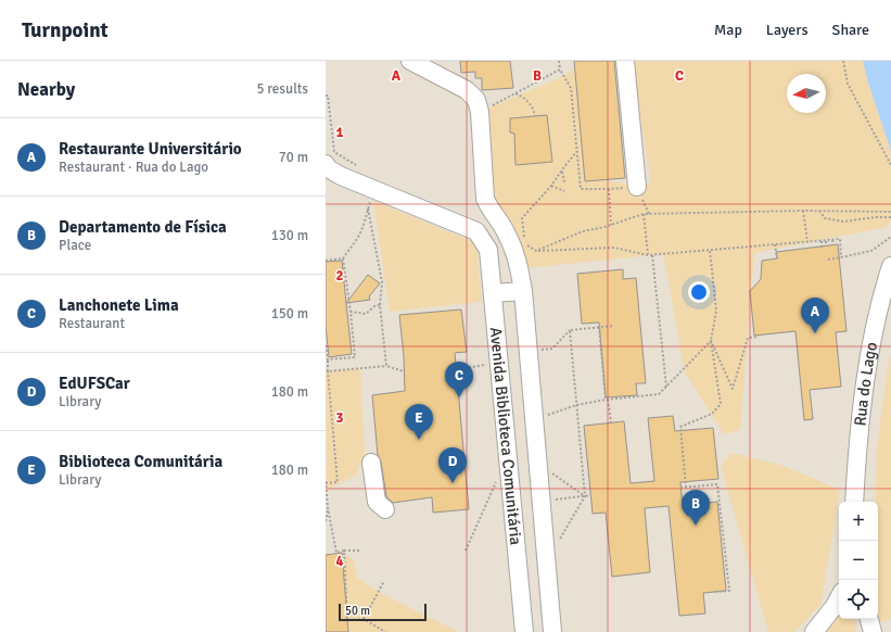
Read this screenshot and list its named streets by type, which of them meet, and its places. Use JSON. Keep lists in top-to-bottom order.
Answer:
{
  "streets": {
    "street": ["Rua do Lago", "Avenida Biblioteca Comunitária"]
  },
  "scale_bar": "50 m",
  "north": "left",
  "page": {
    "header": "Turnpoint",
    "nav": ["Map", "Layers", "Share"],
    "heading": ["Nearby", "5 results"],
    "list": [
      {
        "mark": "A",
        "name": "Restaurante Universitário",
        "note": "Restaurant · Rua do Lago",
        "value": "70 m"
      },
      {
        "mark": "B",
        "name": "Departamento de Física",
        "note": "Place",
        "value": "130 m"
      },
      {
        "mark": "C",
        "name": "Lanchonete Lima",
        "note": "Restaurant",
        "value": "150 m"
      },
      {
        "mark": "D",
        "name": "EdUFSCar",
        "note": "Library",
        "value": "180 m"
      },
      {
        "mark": "E",
        "name": "Biblioteca Comunitária",
        "note": "Library",
        "value": "180 m"
      }
    ],
    "pins": [
      "A",
      "C",
      "E",
      "D",
      "B"
    ],
    "map_buttons": ["+", "−"],
    "scale": "50 m"
  },
  "grid": {
    "columns": ["A", "B", "C"],
    "rows": [
      "1",
      "2",
      "3",
      "4"
    ]
  }
}
